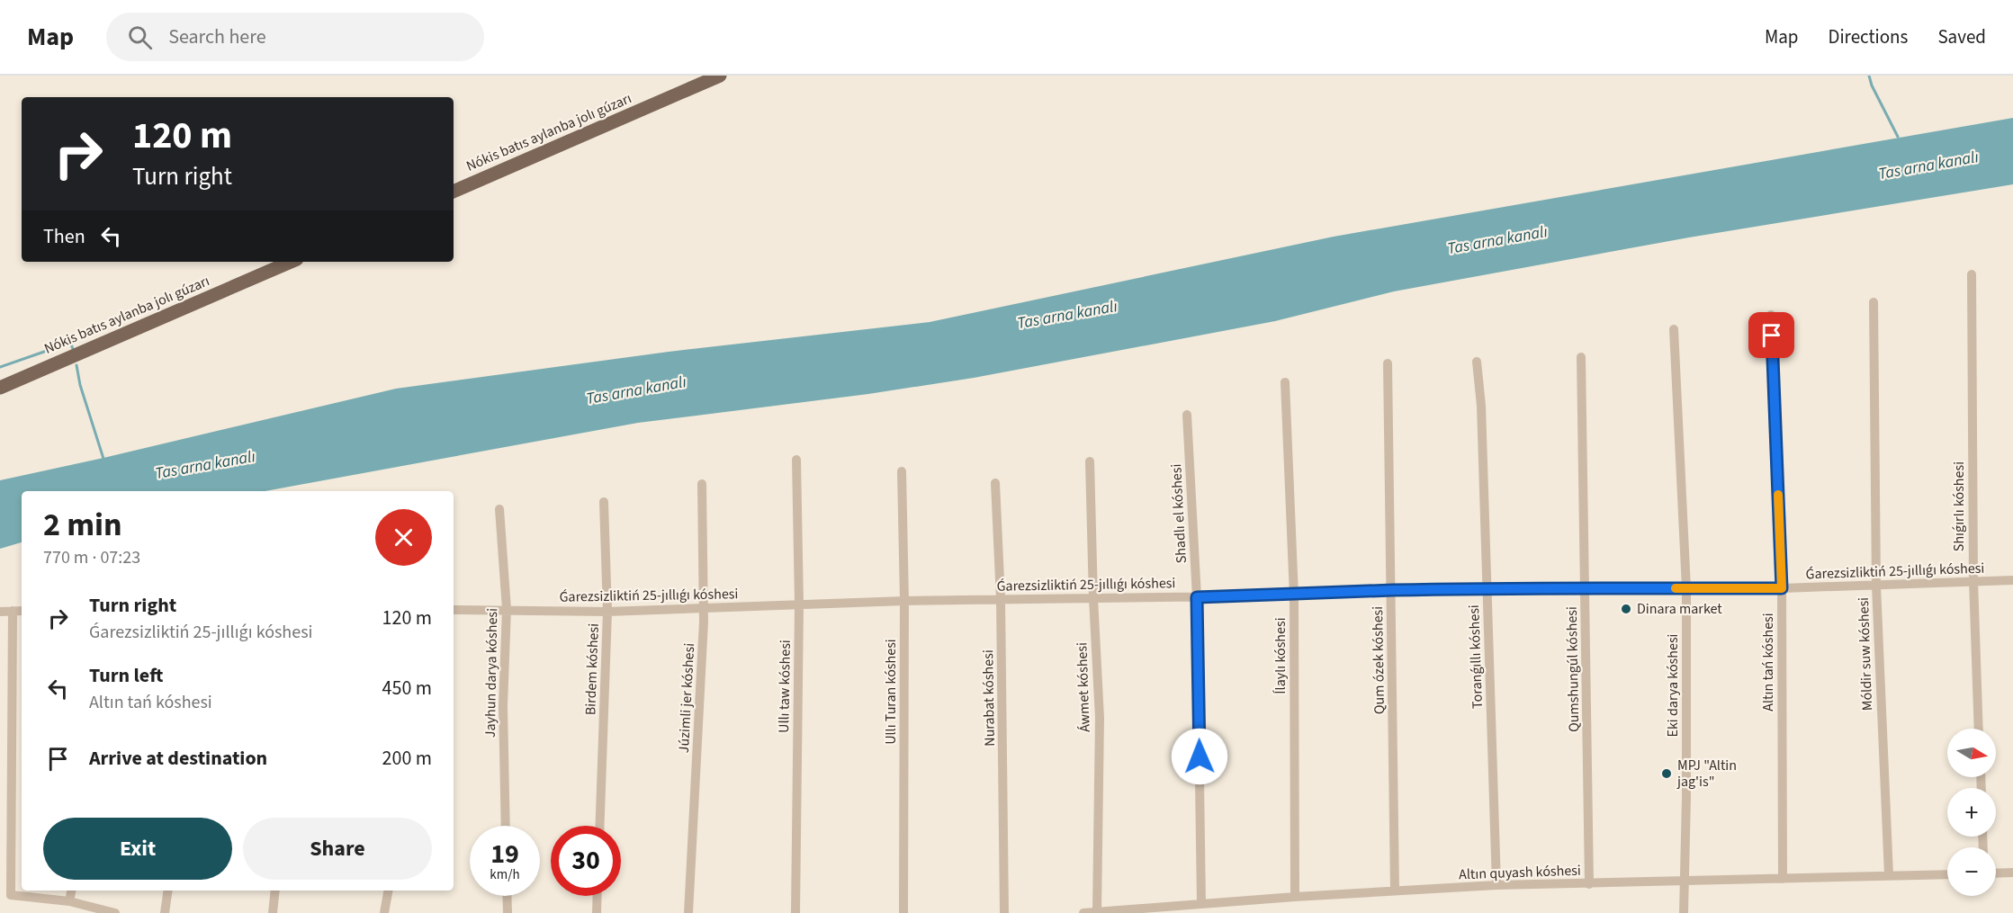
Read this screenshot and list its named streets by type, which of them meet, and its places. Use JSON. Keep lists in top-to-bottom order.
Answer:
{
  "streets": {
    "main road": ["Nókis batıs aylanba jolı gúzarı"],
    "street": [
      "Shıǵırlı kóshesi",
      "Shadlı el kóshesi",
      "Ǵarezsizliktiń 25-jıllıǵı kóshesi",
      "Móldir suw kóshesi",
      "Ílaylı kóshesi",
      "Toranǵıllı kóshesi",
      "Qum ózek kóshesi",
      "Altın tań kóshesi",
      "Birdem kóshesi",
      "Qumshungúl kóshesi",
      "Jayhun darya kóshesi",
      "Eki darya kóshesi",
      "Ullı taw kóshesi",
      "Áwmet kóshesi",
      "Ullı Turan kóshesi",
      "Júzimli jer kóshesi",
      "Nurabat kóshesi",
      "Altın quyash kóshesi"
    ]
  },
  "crossings": [
    ["Shıǵırlı kóshesi", "Ǵarezsizliktiń 25-jıllıǵı kóshesi"],
    ["Shadlı el kóshesi", "Ǵarezsizliktiń 25-jıllıǵı kóshesi"],
    ["Shadlı el kóshesi", "Altın quyash kóshesi"],
    ["Ǵarezsizliktiń 25-jıllıǵı kóshesi", "Móldir suw kóshesi"],
    ["Ǵarezsizliktiń 25-jıllıǵı kóshesi", "Ílaylı kóshesi"],
    ["Ǵarezsizliktiń 25-jıllıǵı kóshesi", "Toranǵıllı kóshesi"],
    ["Ǵarezsizliktiń 25-jıllıǵı kóshesi", "Qum ózek kóshesi"],
    ["Ǵarezsizliktiń 25-jıllıǵı kóshesi", "Altın tań kóshesi"],
    ["Ǵarezsizliktiń 25-jıllıǵı kóshesi", "Birdem kóshesi"],
    ["Ǵarezsizliktiń 25-jıllıǵı kóshesi", "Qumshungúl kóshesi"],
    ["Ǵarezsizliktiń 25-jıllıǵı kóshesi", "Jayhun darya kóshesi"],
    ["Ǵarezsizliktiń 25-jıllıǵı kóshesi", "Eki darya kóshesi"],
    ["Ǵarezsizliktiń 25-jıllıǵı kóshesi", "Ullı taw kóshesi"],
    ["Ǵarezsizliktiń 25-jıllıǵı kóshesi", "Áwmet kóshesi"],
    ["Ǵarezsizliktiń 25-jıllıǵı kóshesi", "Ullı Turan kóshesi"],
    ["Ǵarezsizliktiń 25-jıllıǵı kóshesi", "Júzimli jer kóshesi"],
    ["Ǵarezsizliktiń 25-jıllıǵı kóshesi", "Nurabat kóshesi"],
    ["Móldir suw kóshesi", "Altın quyash kóshesi"],
    ["Ílaylı kóshesi", "Altın quyash kóshesi"],
    ["Toranǵıllı kóshesi", "Altın quyash kóshesi"],
    ["Qum ózek kóshesi", "Altın quyash kóshesi"],
    ["Altın tań kóshesi", "Altın quyash kóshesi"],
    ["Qumshungúl kóshesi", "Altın quyash kóshesi"],
    ["Eki darya kóshesi", "Altın quyash kóshesi"],
    ["Áwmet kóshesi", "Altın quyash kóshesi"]
  ],
  "water": ["Tas arna kanalı"],
  "places": ["Dinara market", "MPJ \"Altin jag'is\""],
  "north": "right",
  "page": {
    "header": "Map",
    "search": "Search here",
    "nav": ["Map", "Directions", "Saved"],
    "turn": ["120 m", "Turn right"],
    "then": "Then",
    "heading": ["2 min", "770 m · 07:23"],
    "list": [
      {
        "name": "Turn right",
        "note": "Ǵarezsizliktiń 25-jıllıǵı kóshesi",
        "value": "120 m"
      },
      {
        "name": "Turn left",
        "note": "Altın tań kóshesi",
        "value": "450 m"
      },
      {
        "name": "Arrive at destination",
        "value": "200 m"
      }
    ],
    "map_buttons": ["+", "−"],
    "buttons": ["Exit", "Share"],
    "speed": "19 km/h",
    "limit": "30"
  }
}
